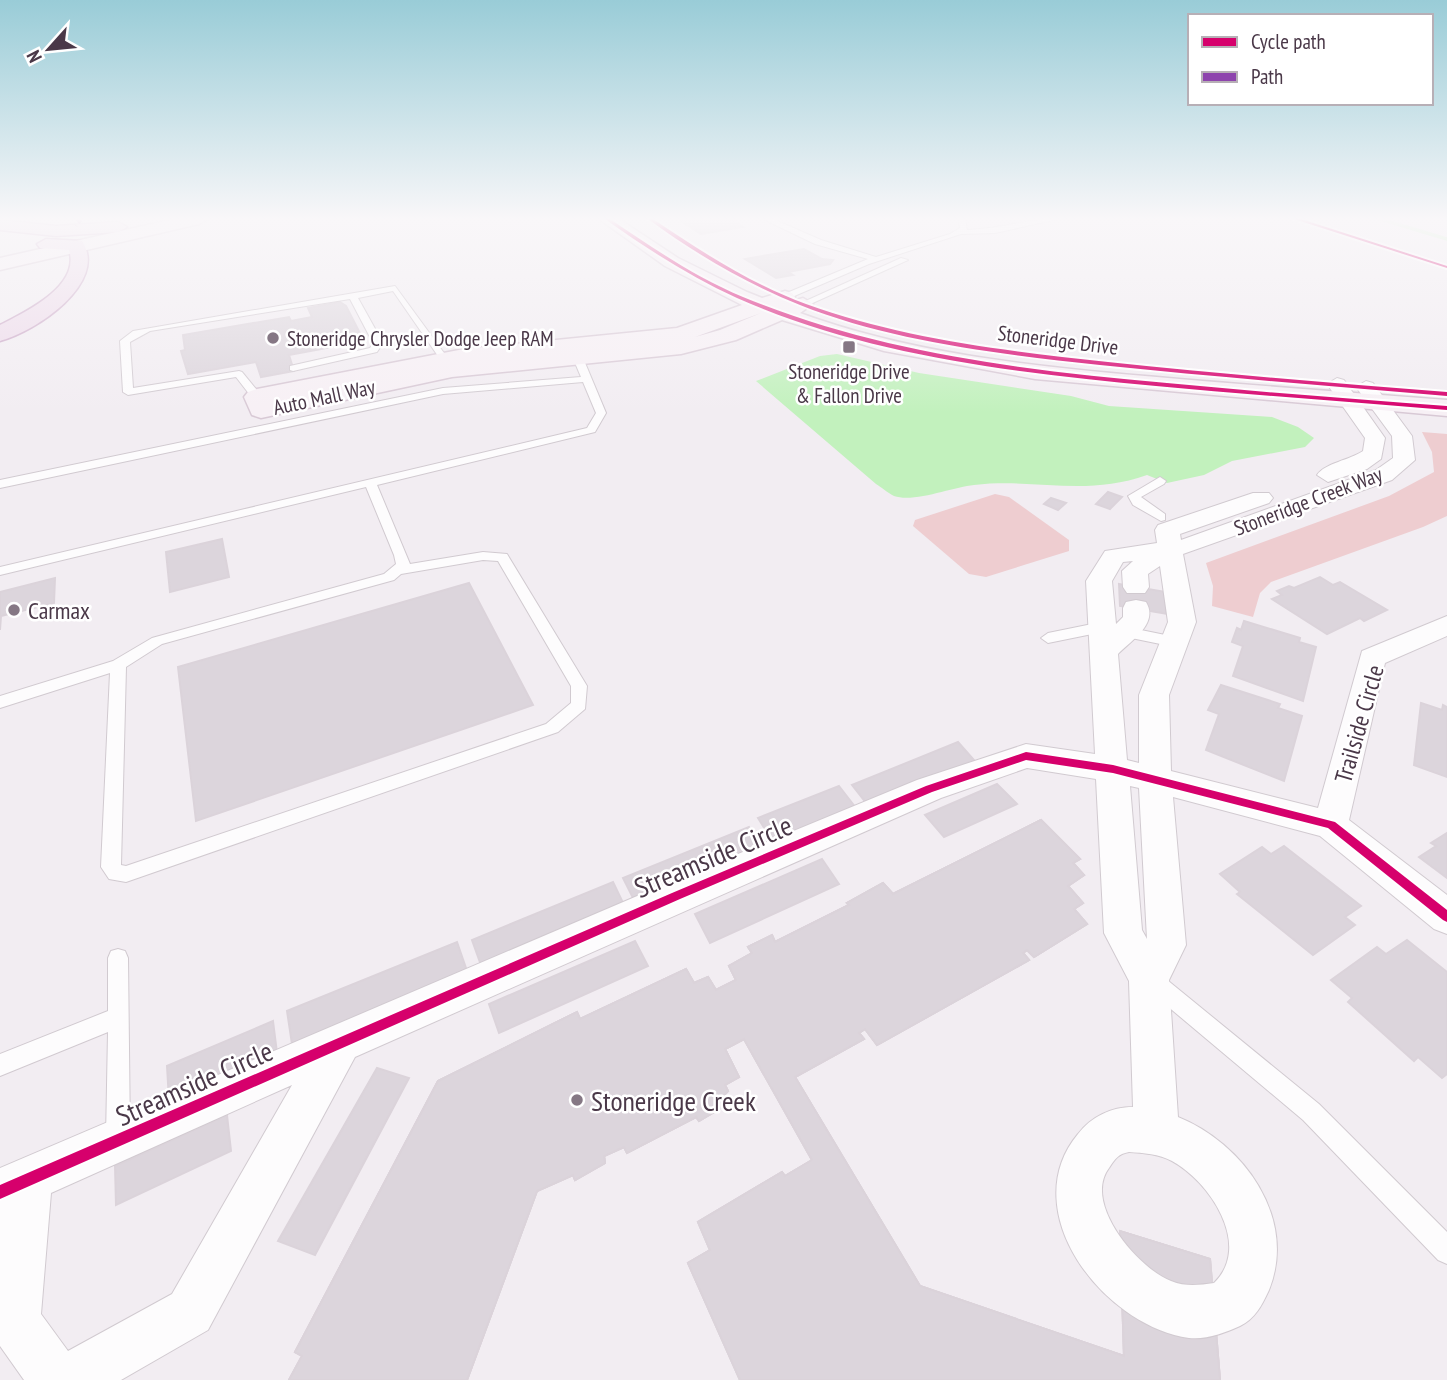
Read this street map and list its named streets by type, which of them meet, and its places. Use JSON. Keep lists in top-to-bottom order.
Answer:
{
  "streets": {
    "main road": ["Stoneridge Drive", "Auto Mall Way"],
    "street": ["Stoneridge Creek Way", "Trailside Circle", "Streamside Circle"]
  },
  "crossings": [
    ["Stoneridge Drive", "Auto Mall Way"],
    ["Stoneridge Drive", "Stoneridge Creek Way"],
    ["Stoneridge Creek Way", "Streamside Circle"],
    ["Trailside Circle", "Streamside Circle"]
  ],
  "places": {
    "other": ["Stoneridge Chrysler Dodge Jeep RAM", "Carmax", "Stoneridge Creek"],
    "transit": ["Stoneridge Drive & Fallon Drive"]
  },
  "legend": ["Cycle path", "Path"],
  "north": "bottom left"
}
